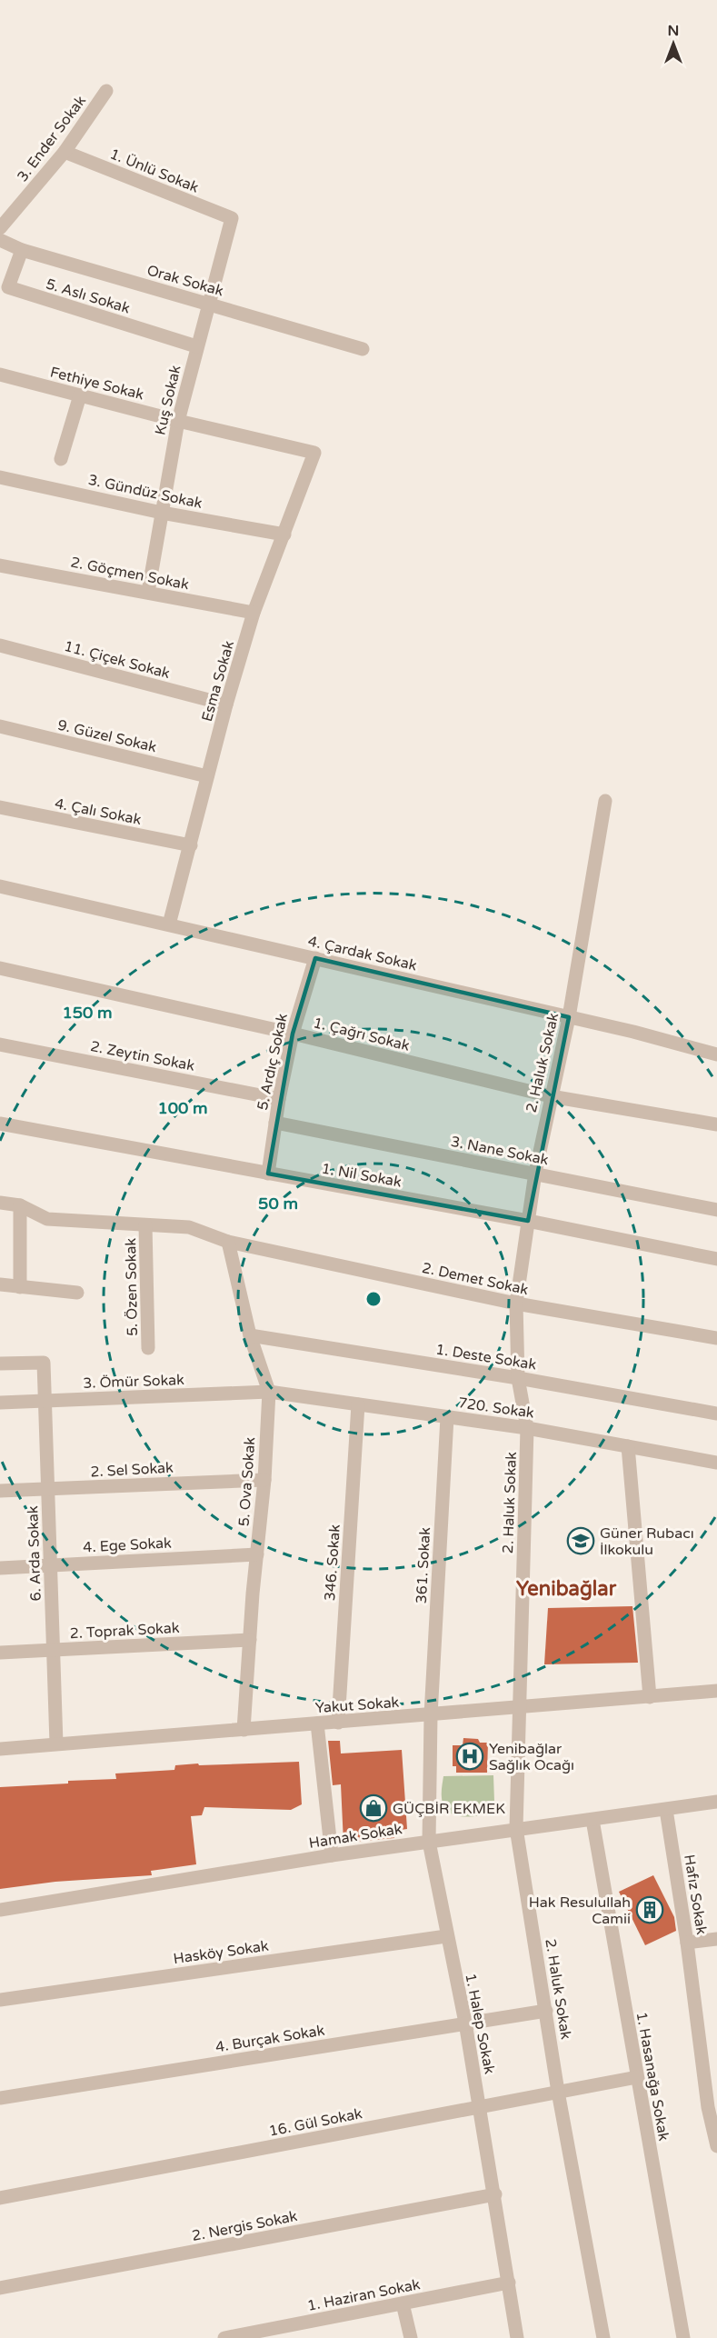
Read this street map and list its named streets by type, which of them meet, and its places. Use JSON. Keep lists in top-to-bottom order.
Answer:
{
  "streets": {
    "street": [
      "3. Ender Sokak",
      "1. Ünlü Sokak",
      "Orak Sokak",
      "5. Aslı Sokak",
      "Fethiye Sokak",
      "Kuş Sokak",
      "3. Gündüz Sokak",
      "2. Göçmen Sokak",
      "11. Çiçek Sokak",
      "Esma Sokak",
      "9. Güzel Sokak",
      "4. Çalı Sokak",
      "4. Çardak Sokak",
      "1. Çağrı Sokak",
      "2. Zeytin Sokak",
      "5. Ardıç Sokak",
      "2. Haluk Sokak",
      "3. Nane Sokak",
      "1. Nil Sokak",
      "2. Demet Sokak",
      "5. Özen Sokak",
      "1. Deste Sokak",
      "3. Ömür Sokak",
      "720. Sokak",
      "2. Sel Sokak",
      "5. Ova Sokak",
      "4. Ege Sokak",
      "6. Arda Sokak",
      "346. Sokak",
      "361. Sokak",
      "2. Toprak Sokak",
      "Yakut Sokak",
      "Hamak Sokak",
      "Hafız Sokak",
      "Hasköy Sokak",
      "1. Halep Sokak",
      "4. Burçak Sokak",
      "1. Hasanağa Sokak",
      "16. Gül Sokak",
      "2. Nergis Sokak",
      "1. Haziran Sokak"
    ]
  },
  "crossings": [
    ["3. Ender Sokak", "1. Ünlü Sokak"],
    ["1. Ünlü Sokak", "Kuş Sokak"],
    ["Orak Sokak", "5. Aslı Sokak"],
    ["Orak Sokak", "Kuş Sokak"],
    ["5. Aslı Sokak", "Kuş Sokak"],
    ["Fethiye Sokak", "Kuş Sokak"],
    ["Fethiye Sokak", "Esma Sokak"],
    ["Kuş Sokak", "3. Gündüz Sokak"],
    ["Kuş Sokak", "2. Göçmen Sokak"],
    ["3. Gündüz Sokak", "Esma Sokak"],
    ["2. Göçmen Sokak", "Esma Sokak"],
    ["11. Çiçek Sokak", "Esma Sokak"],
    ["Esma Sokak", "9. Güzel Sokak"],
    ["Esma Sokak", "4. Çalı Sokak"],
    ["Esma Sokak", "4. Çardak Sokak"],
    ["4. Çardak Sokak", "5. Ardıç Sokak"],
    ["4. Çardak Sokak", "2. Haluk Sokak"],
    ["1. Çağrı Sokak", "5. Ardıç Sokak"],
    ["1. Çağrı Sokak", "2. Haluk Sokak"],
    ["2. Zeytin Sokak", "5. Ardıç Sokak"],
    ["5. Ardıç Sokak", "3. Nane Sokak"],
    ["5. Ardıç Sokak", "1. Nil Sokak"],
    ["2. Haluk Sokak", "3. Nane Sokak"],
    ["2. Haluk Sokak", "1. Nil Sokak"],
    ["2. Haluk Sokak", "2. Demet Sokak"],
    ["2. Haluk Sokak", "1. Deste Sokak"],
    ["2. Haluk Sokak", "720. Sokak"],
    ["2. Haluk Sokak", "Yakut Sokak"],
    ["2. Haluk Sokak", "Hamak Sokak"],
    ["2. Haluk Sokak", "4. Burçak Sokak"],
    ["2. Haluk Sokak", "16. Gül Sokak"],
    ["2. Demet Sokak", "5. Özen Sokak"],
    ["2. Demet Sokak", "5. Ova Sokak"],
    ["1. Deste Sokak", "5. Ova Sokak"],
    ["3. Ömür Sokak", "720. Sokak"],
    ["3. Ömür Sokak", "5. Ova Sokak"],
    ["3. Ömür Sokak", "6. Arda Sokak"],
    ["720. Sokak", "5. Ova Sokak"],
    ["720. Sokak", "346. Sokak"],
    ["720. Sokak", "361. Sokak"],
    ["2. Sel Sokak", "5. Ova Sokak"],
    ["2. Sel Sokak", "6. Arda Sokak"],
    ["5. Ova Sokak", "4. Ege Sokak"],
    ["5. Ova Sokak", "2. Toprak Sokak"],
    ["5. Ova Sokak", "Yakut Sokak"],
    ["4. Ege Sokak", "6. Arda Sokak"],
    ["6. Arda Sokak", "2. Toprak Sokak"],
    ["6. Arda Sokak", "Yakut Sokak"],
    ["346. Sokak", "Yakut Sokak"],
    ["361. Sokak", "Yakut Sokak"],
    ["361. Sokak", "1. Halep Sokak"],
    ["Yakut Sokak", "1. Halep Sokak"],
    ["Hamak Sokak", "Hafız Sokak"],
    ["Hamak Sokak", "1. Halep Sokak"],
    ["Hamak Sokak", "1. Hasanağa Sokak"],
    ["Hasköy Sokak", "1. Halep Sokak"],
    ["1. Halep Sokak", "4. Burçak Sokak"],
    ["1. Halep Sokak", "16. Gül Sokak"],
    ["1. Halep Sokak", "2. Nergis Sokak"],
    ["1. Halep Sokak", "1. Haziran Sokak"],
    ["1. Hasanağa Sokak", "16. Gül Sokak"]
  ],
  "districts": ["Yenibağlar"],
  "places": {
    "school or university": ["Güner Rubacı İlkokulu"],
    "hospital": ["Yenibağlar Sağlık Ocağı"],
    "shop": ["GÜÇBİR EKMEK"],
    "building": ["Hak Resulullah Camii"]
  },
  "north": "top",
  "rings": ["150 m", "100 m", "50 m"]
}
